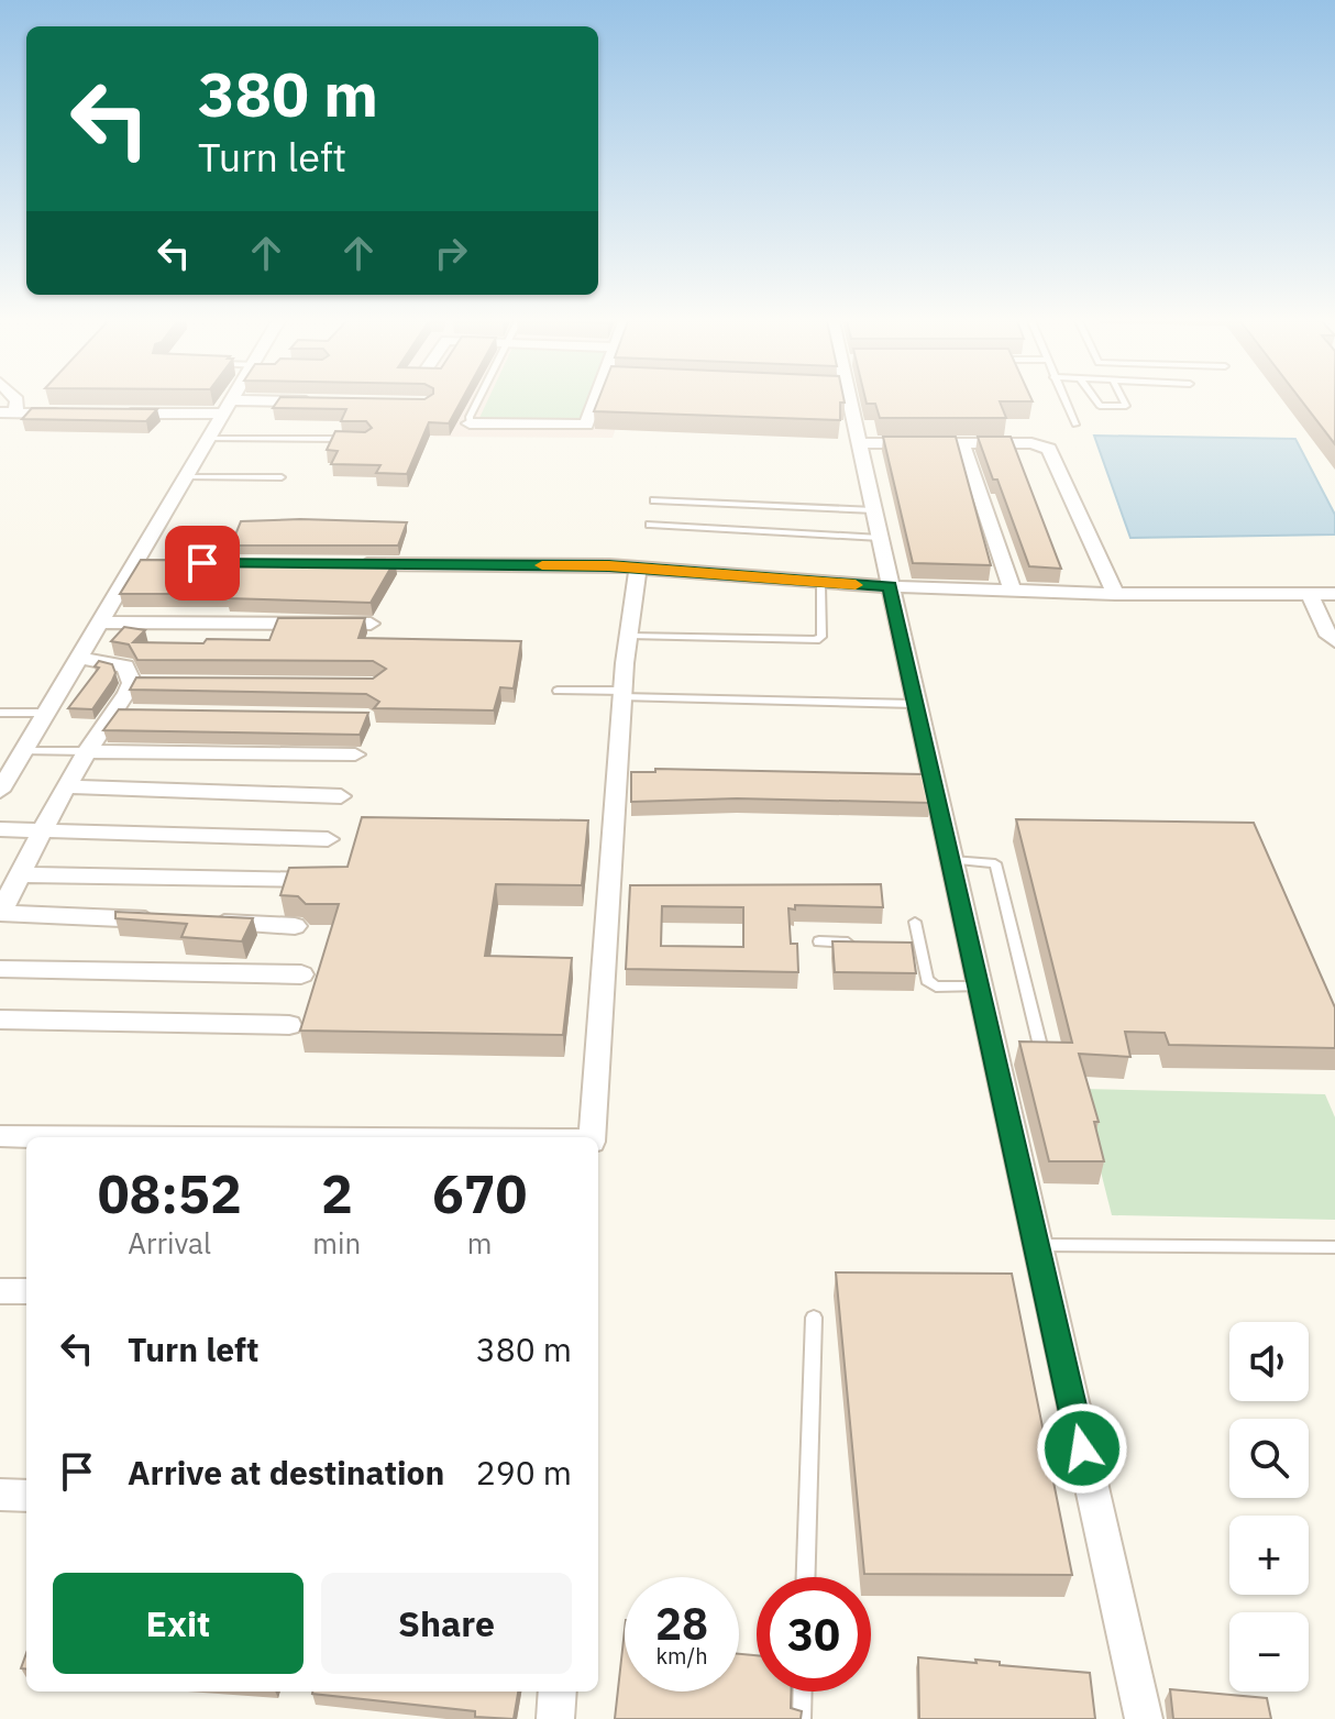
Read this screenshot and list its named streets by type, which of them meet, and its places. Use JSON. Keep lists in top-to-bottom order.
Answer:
{
  "page": {
    "turn": ["380 m", "Turn left"],
    "eta": [
      "08:52",
      "Arrival",
      "2",
      "min",
      "670",
      "m"
    ],
    "list": [
      {
        "name": "Turn left",
        "value": "380 m"
      },
      {
        "name": "Arrive at destination",
        "value": "290 m"
      }
    ],
    "map_buttons": ["+", "−"],
    "buttons": ["Exit", "Share"],
    "speed": "28 km/h",
    "limit": "30"
  }
}
